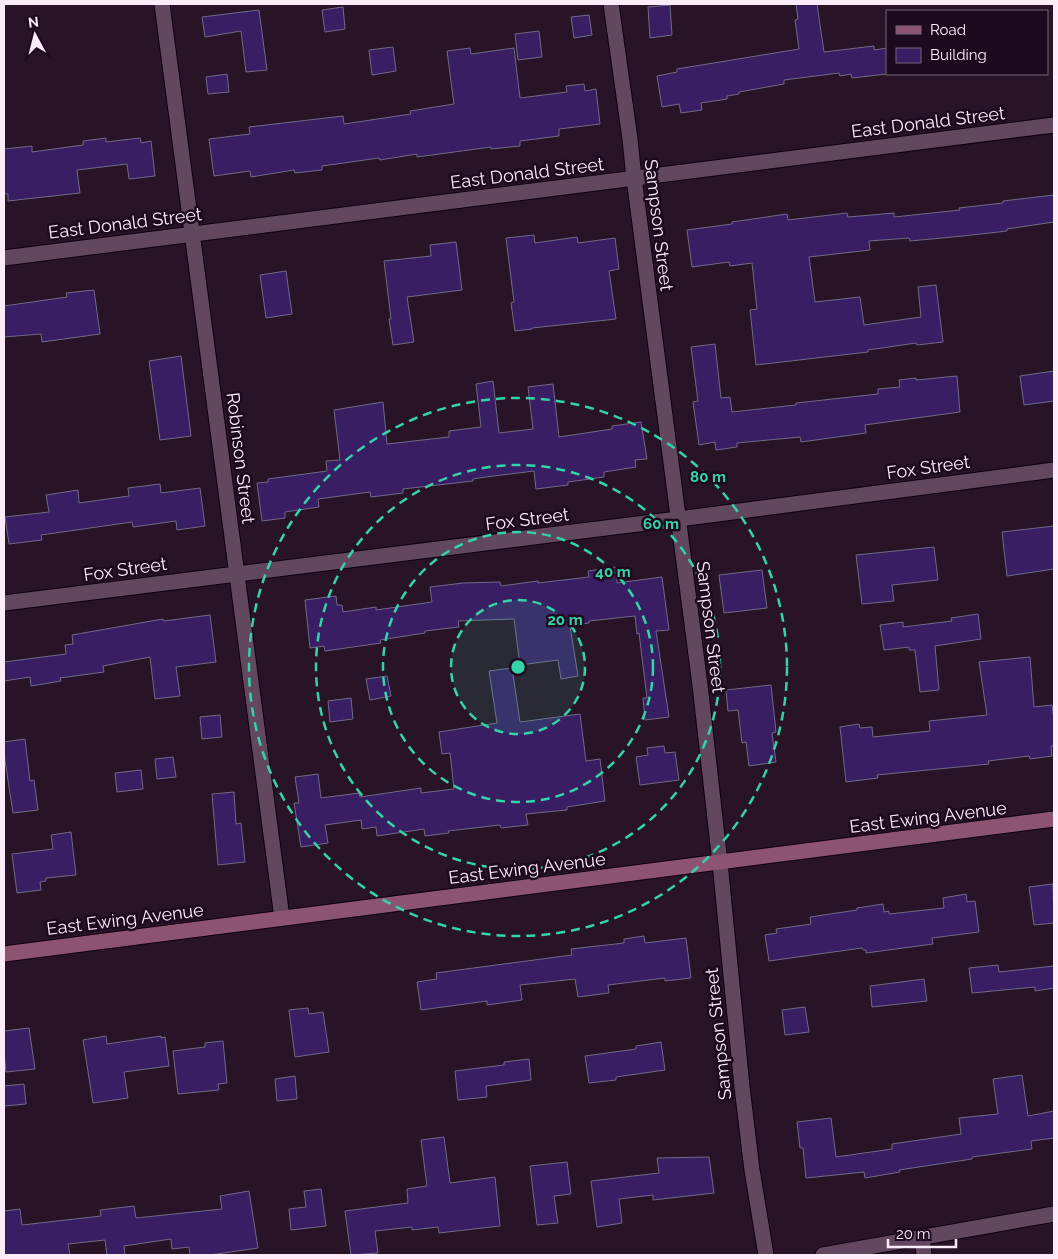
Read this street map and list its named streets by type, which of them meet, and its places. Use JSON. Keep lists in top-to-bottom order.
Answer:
{
  "streets": {
    "street": [
      "East Donald Street",
      "Sampson Street",
      "Robinson Street",
      "Fox Street",
      "East Ewing Avenue"
    ]
  },
  "crossings": [
    ["East Donald Street", "Sampson Street"],
    ["East Donald Street", "Robinson Street"],
    ["Sampson Street", "Fox Street"],
    ["Sampson Street", "East Ewing Avenue"],
    ["Robinson Street", "Fox Street"],
    ["Robinson Street", "East Ewing Avenue"]
  ],
  "legend": ["Road", "Building"],
  "scale_bar": "20 m",
  "north": "top",
  "rings": [
    "80 m",
    "60 m",
    "40 m",
    "20 m"
  ]
}
